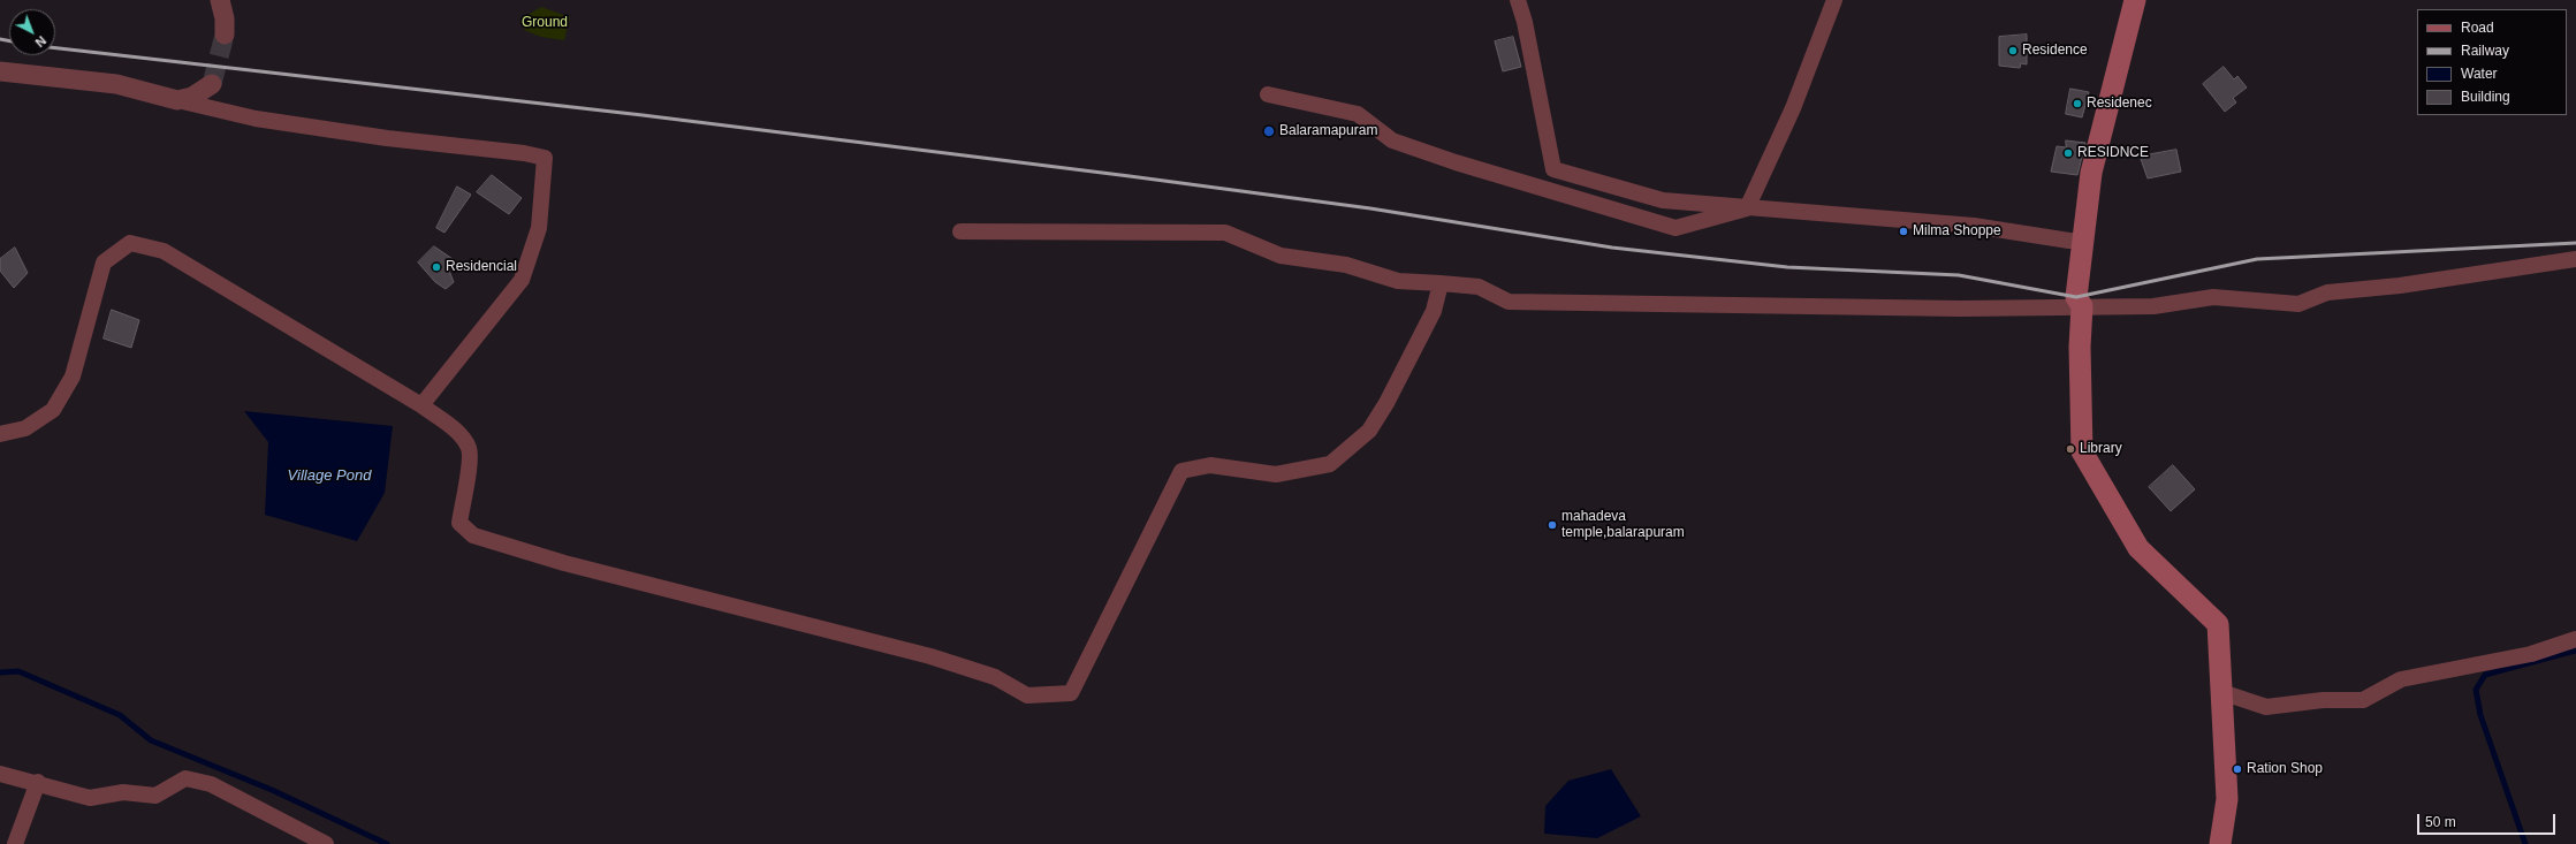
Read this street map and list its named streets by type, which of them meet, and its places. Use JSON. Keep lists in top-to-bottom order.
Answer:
{
  "water": ["Village Pond"],
  "parks": ["Ground"],
  "places": [
    "Residence",
    "Residenec",
    "Balaramapuram",
    "RESIDNCE",
    "Milma Shoppe",
    "Residencial",
    "Library",
    "mahadeva temple,balarapuram",
    "Ration Shop"
  ],
  "legend": [
    "Road",
    "Railway",
    "Water",
    "Building"
  ],
  "scale_bar": "50 m",
  "north": "bottom right"
}
